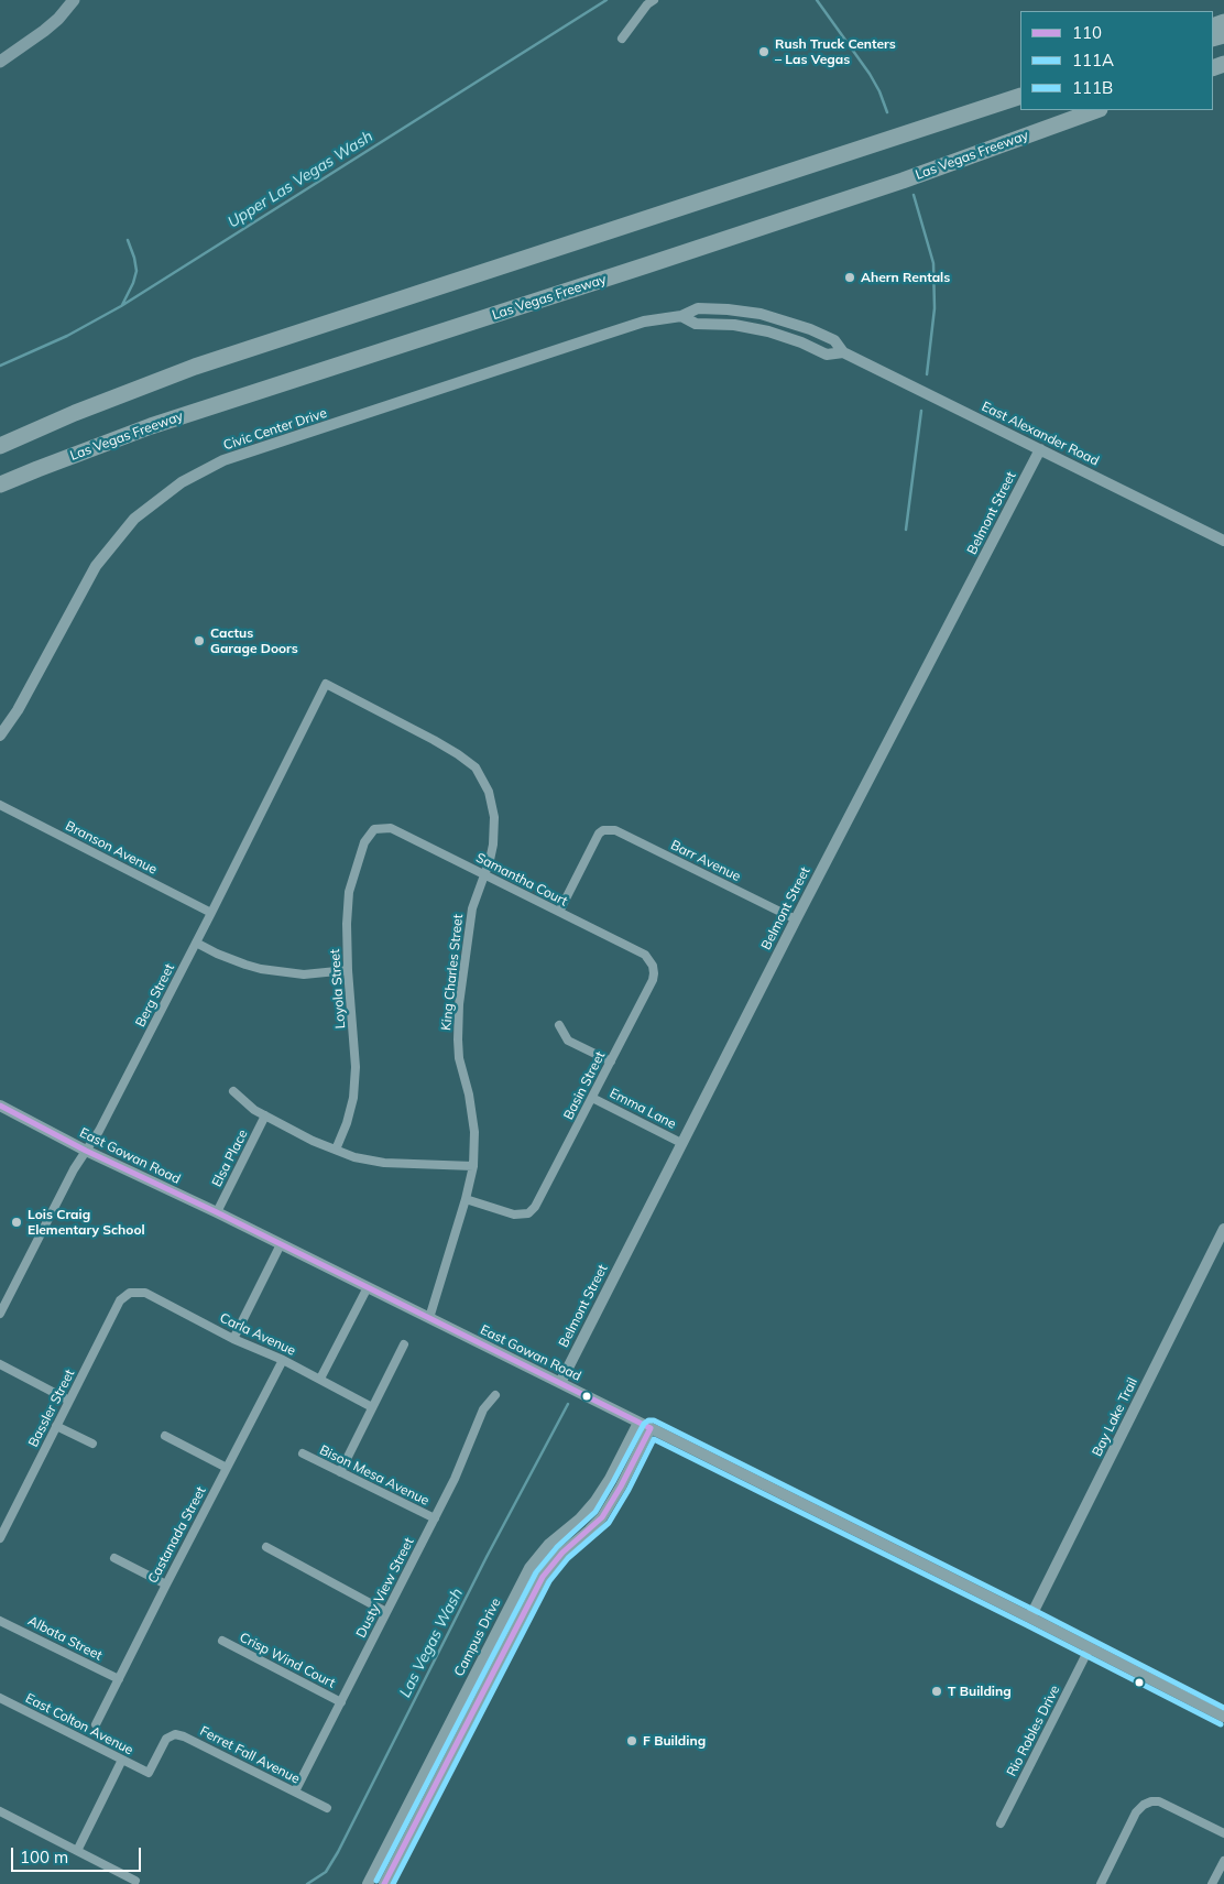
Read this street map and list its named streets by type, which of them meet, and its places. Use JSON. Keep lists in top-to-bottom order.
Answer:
{
  "streets": {
    "highway": ["Las Vegas Freeway"],
    "street": [
      "Civic Center Drive",
      "East Alexander Road",
      "Belmont Street",
      "Branson Avenue",
      "Barr Avenue",
      "Samantha Court",
      "King Charles Street",
      "Loyola Street",
      "Berg Street",
      "Basin Street",
      "Emma Lane",
      "East Gowan Road",
      "Elsa Place",
      "Carla Avenue",
      "Bassler Street",
      "Bay Lake Trail",
      "Bison Mesa Avenue",
      "Castanada Street",
      "Dusty View Street",
      "Campus Drive",
      "Albata Street",
      "Crisp Wind Court",
      "East Colton Avenue",
      "Rio Robles Drive",
      "Ferret Fall Avenue"
    ]
  },
  "crossings": [
    ["Civic Center Drive", "East Alexander Road"],
    ["East Alexander Road", "Belmont Street"],
    ["Belmont Street", "Barr Avenue"],
    ["Belmont Street", "Emma Lane"],
    ["Belmont Street", "East Gowan Road"],
    ["Branson Avenue", "Berg Street"],
    ["Barr Avenue", "Samantha Court"],
    ["Samantha Court", "King Charles Street"],
    ["Samantha Court", "Loyola Street"],
    ["Samantha Court", "Basin Street"],
    ["King Charles Street", "Berg Street"],
    ["King Charles Street", "Basin Street"],
    ["King Charles Street", "East Gowan Road"],
    ["Berg Street", "East Gowan Road"],
    ["Basin Street", "Emma Lane"],
    ["East Gowan Road", "Elsa Place"],
    ["East Gowan Road", "Bay Lake Trail"],
    ["East Gowan Road", "Campus Drive"],
    ["East Gowan Road", "Rio Robles Drive"],
    ["Carla Avenue", "Bassler Street"],
    ["Carla Avenue", "Castanada Street"],
    ["Bison Mesa Avenue", "Dusty View Street"],
    ["Castanada Street", "Albata Street"],
    ["Dusty View Street", "Crisp Wind Court"],
    ["Dusty View Street", "Ferret Fall Avenue"],
    ["East Colton Avenue", "Ferret Fall Avenue"]
  ],
  "water": ["Upper Las Vegas Wash", "Las Vegas Wash"],
  "places": [
    "Rush Truck Centers – Las Vegas",
    "Ahern Rentals",
    "Cactus Garage Doors",
    "Lois Craig Elementary School",
    "T Building",
    "F Building"
  ],
  "lines": ["transit line 110", "transit line 111B", "transit line 111A"],
  "legend": ["110", "111A", "111B"],
  "scale_bar": "100 m"
}
